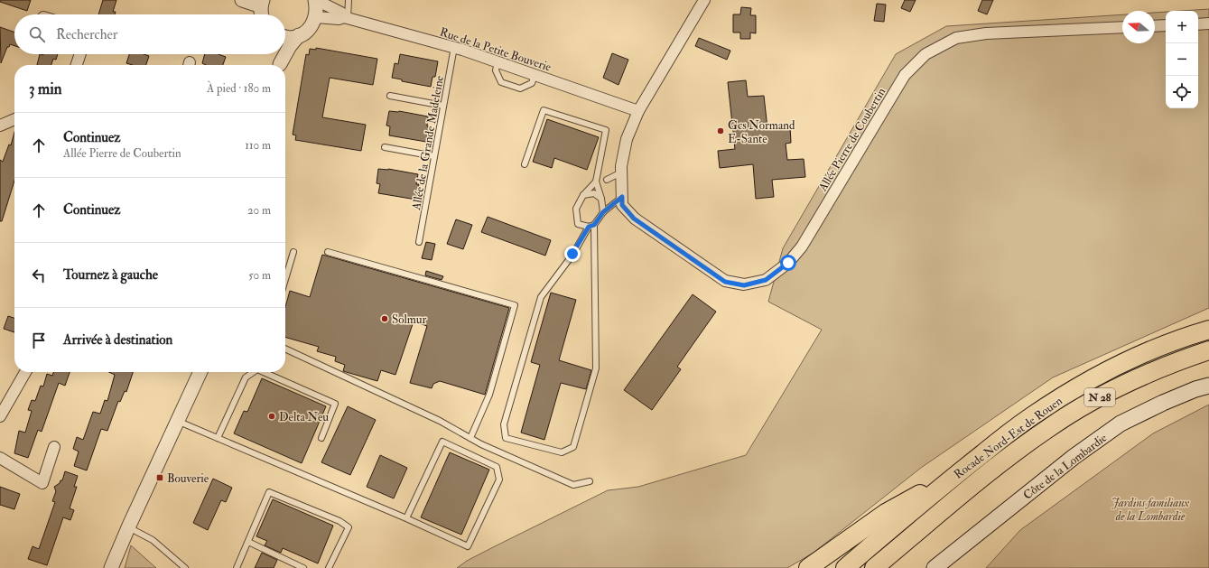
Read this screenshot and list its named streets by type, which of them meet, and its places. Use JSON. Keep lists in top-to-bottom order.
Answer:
{
  "streets": {
    "highway": ["N 28", "Rocade Nord-Est de Rouen"],
    "main road": ["Côte de la Lombardie"],
    "street": ["Rue de la Petite Bouverie", "Allée Pierre de Coubertin"],
    "lane": ["Allée de la Grande Madeleine"]
  },
  "crossings": [
    ["Rue de la Petite Bouverie", "Allée de la Grande Madeleine"]
  ],
  "parks": ["Jardins familiaux de la Lombardie"],
  "places": {
    "other": ["Gcs Normand E-Sante", "Solmur", "Delta Neu"],
    "transit": ["Bouverie"]
  },
  "north": "left",
  "page": {
    "map_buttons": ["+", "−"],
    "search": "Rechercher",
    "heading": ["3 min", "À pied · 180 m"],
    "list": [
      ["Continuez", "Allée Pierre de Coubertin", "110 m"],
      ["Continuez", "20 m"],
      ["Tournez à gauche", "50 m"],
      "Arrivée à destination"
    ]
  }
}
